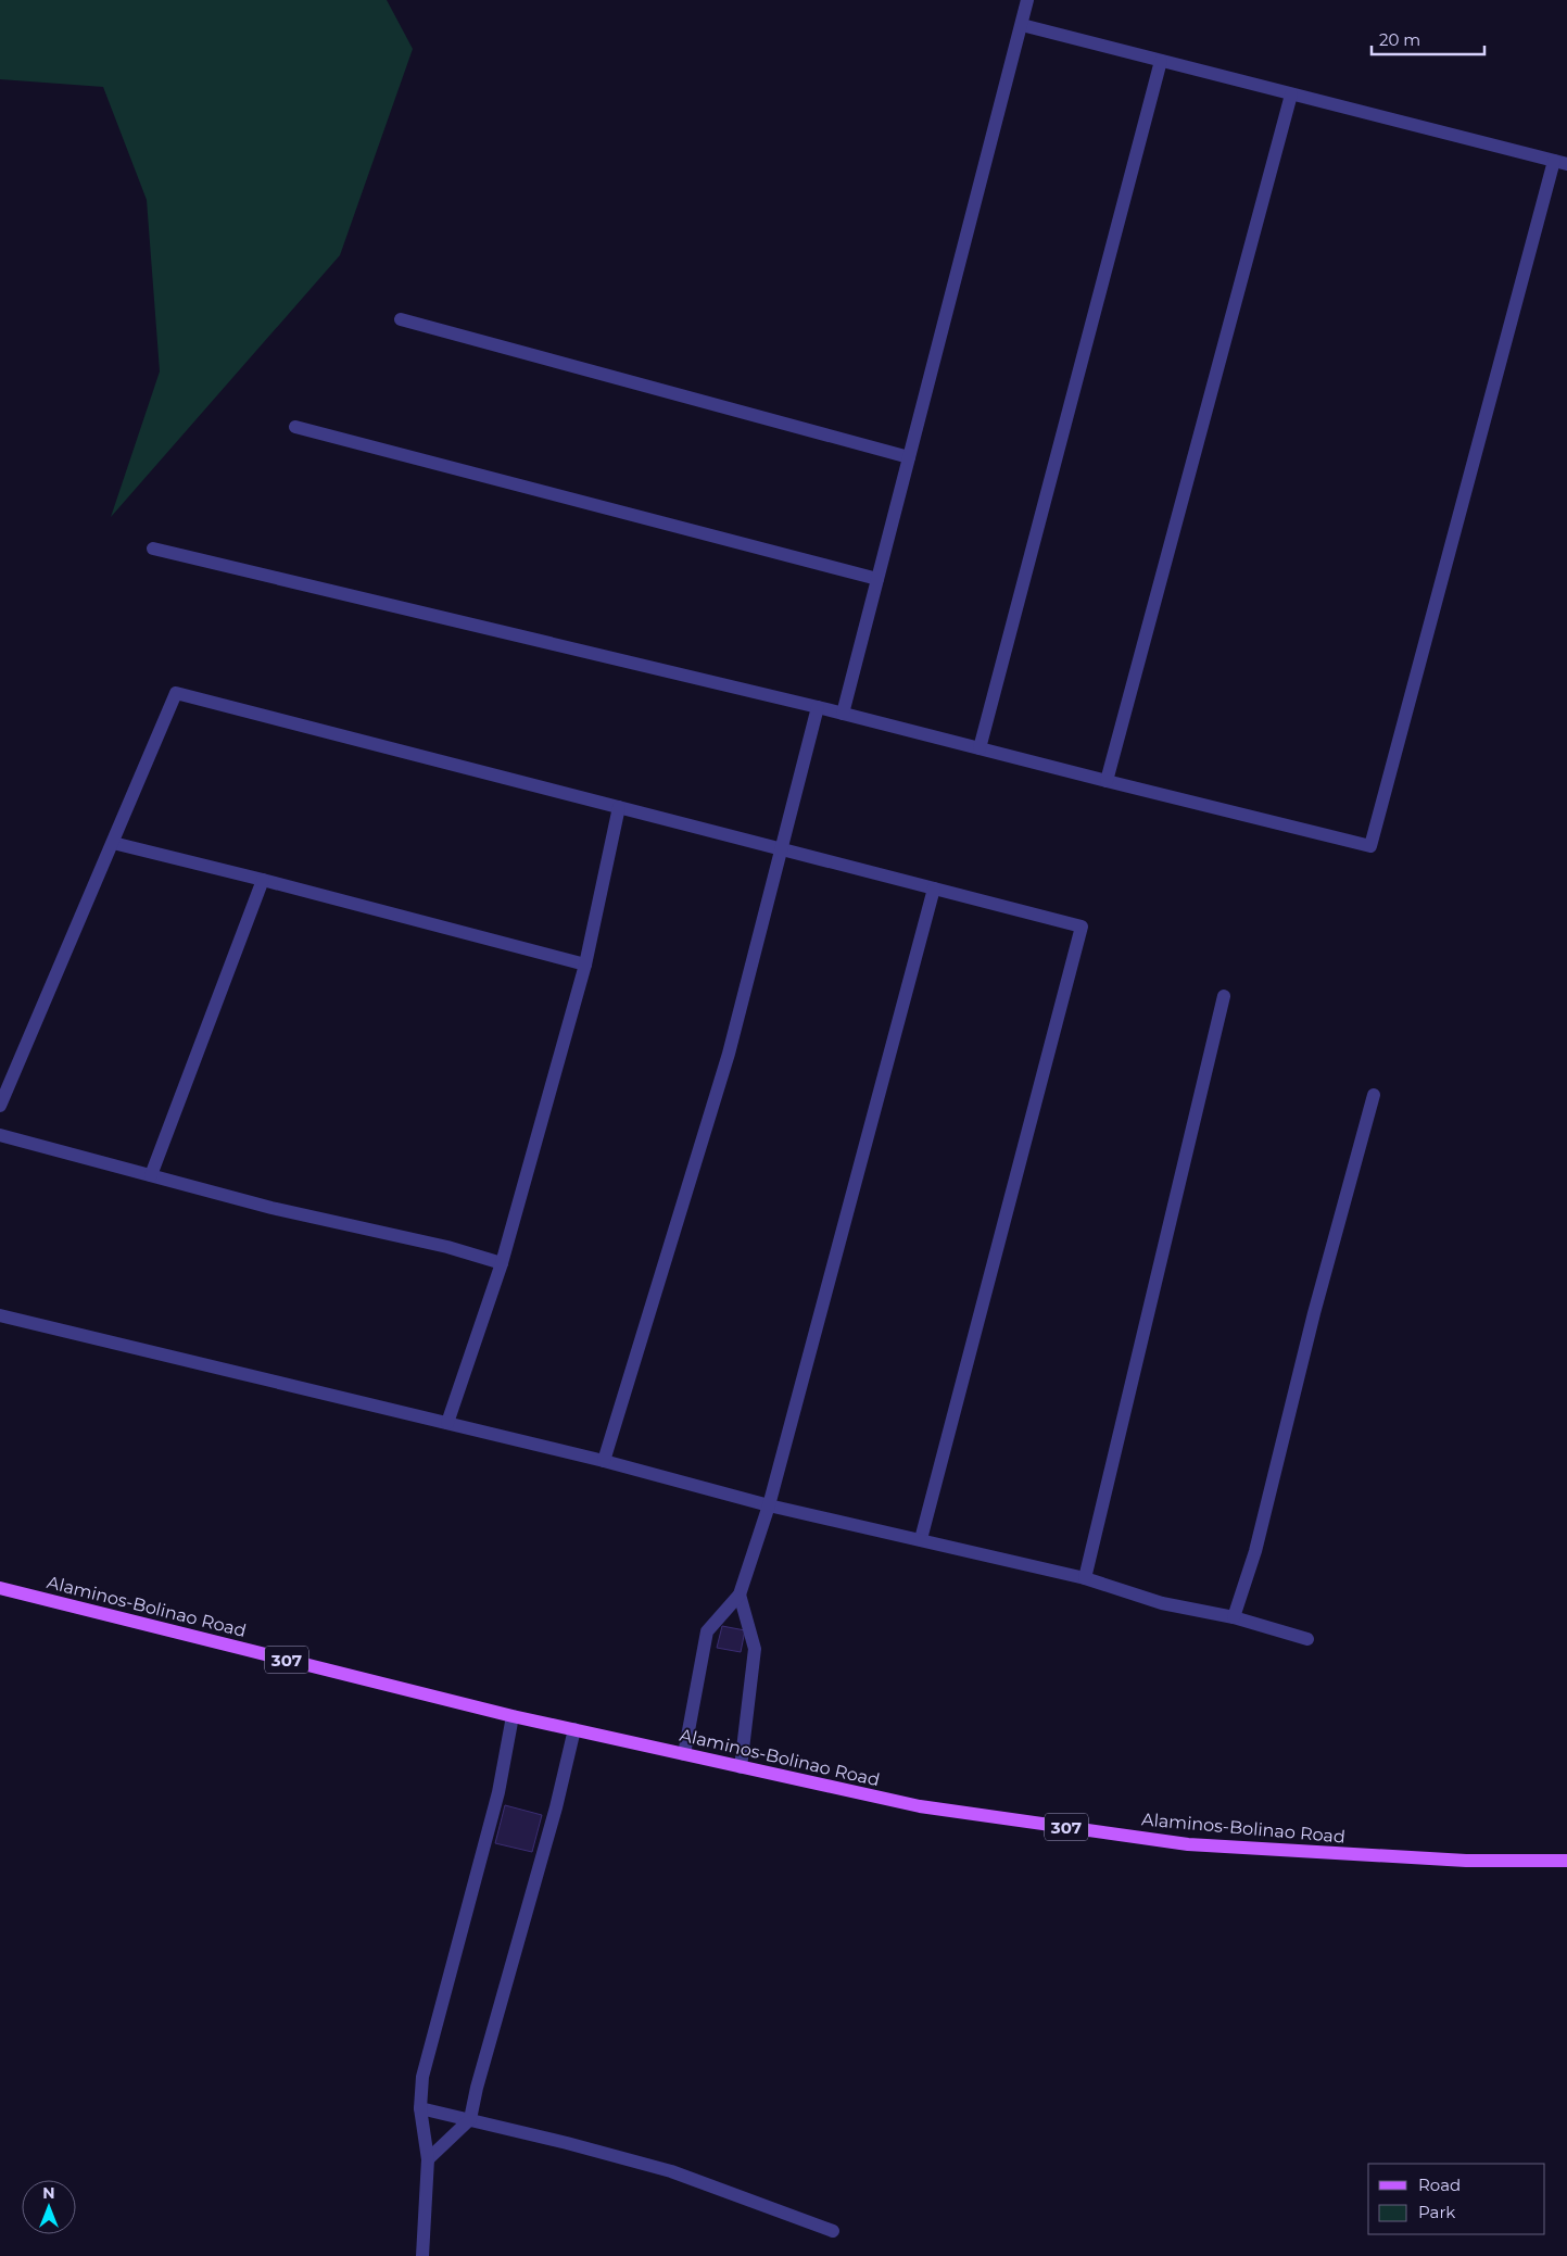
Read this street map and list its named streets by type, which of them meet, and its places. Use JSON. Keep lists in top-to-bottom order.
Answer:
{
  "streets": {
    "main road": ["Alaminos-Bolinao Road", "307"]
  },
  "legend": ["Road", "Park"],
  "scale_bar": "20 m",
  "north": "top"
}
